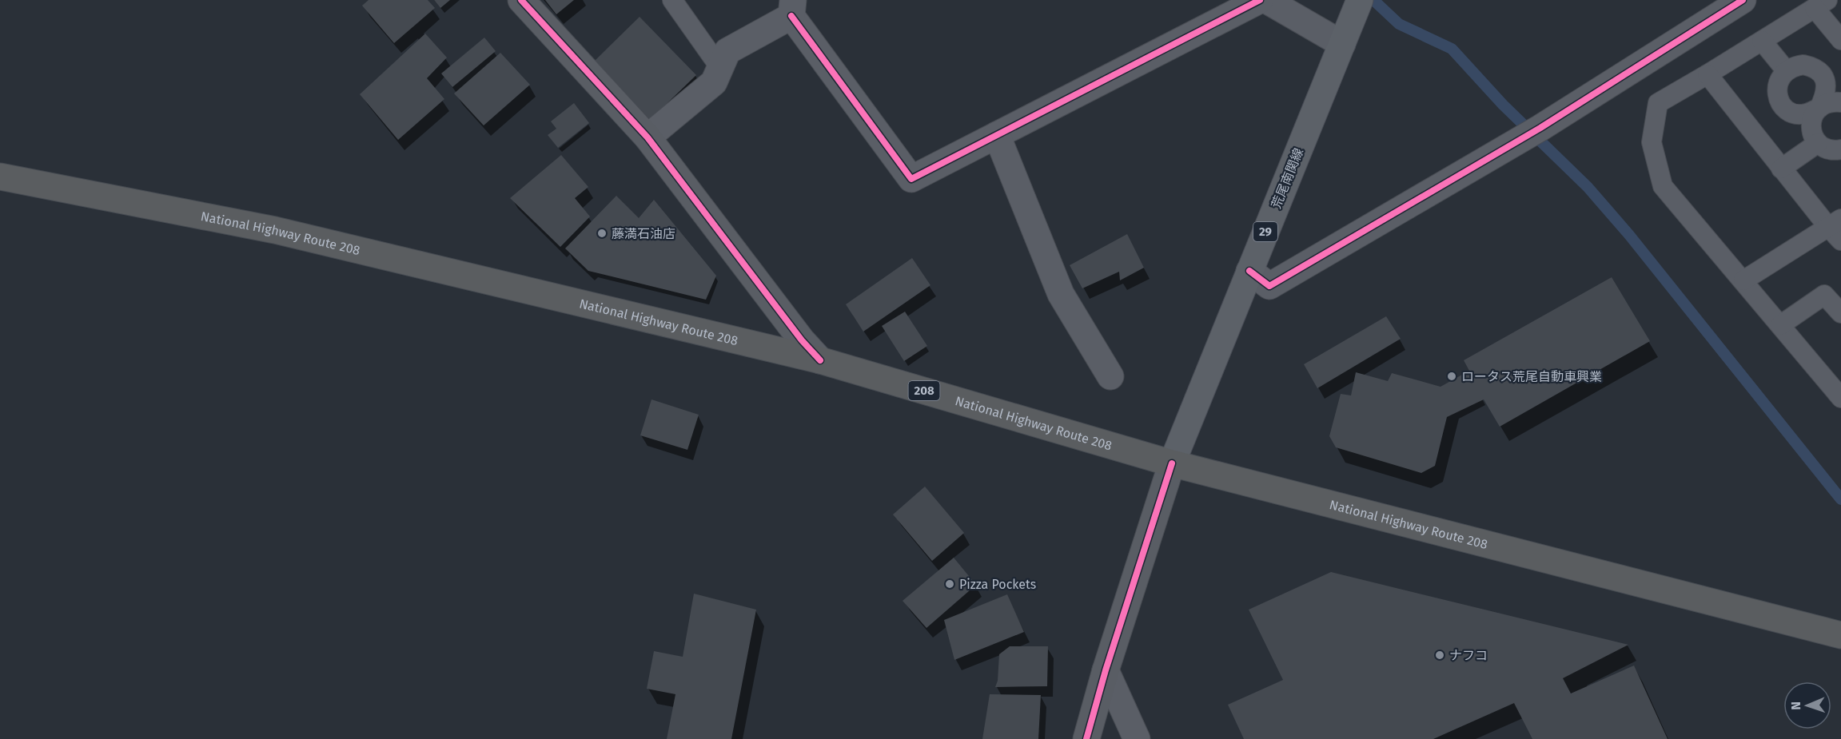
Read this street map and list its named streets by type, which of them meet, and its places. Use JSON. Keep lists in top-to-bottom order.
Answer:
{
  "streets": {
    "highway": ["National Highway Route 208", "208"],
    "main road": ["荒尾南関線", "29"]
  },
  "crossings": [
    ["荒尾南関線", "National Highway Route 208"]
  ],
  "places": [
    "藤満石油店",
    "ロータス荒尾自動車興業",
    "Pizza Pockets",
    "ナフコ"
  ],
  "north": "left"
}
